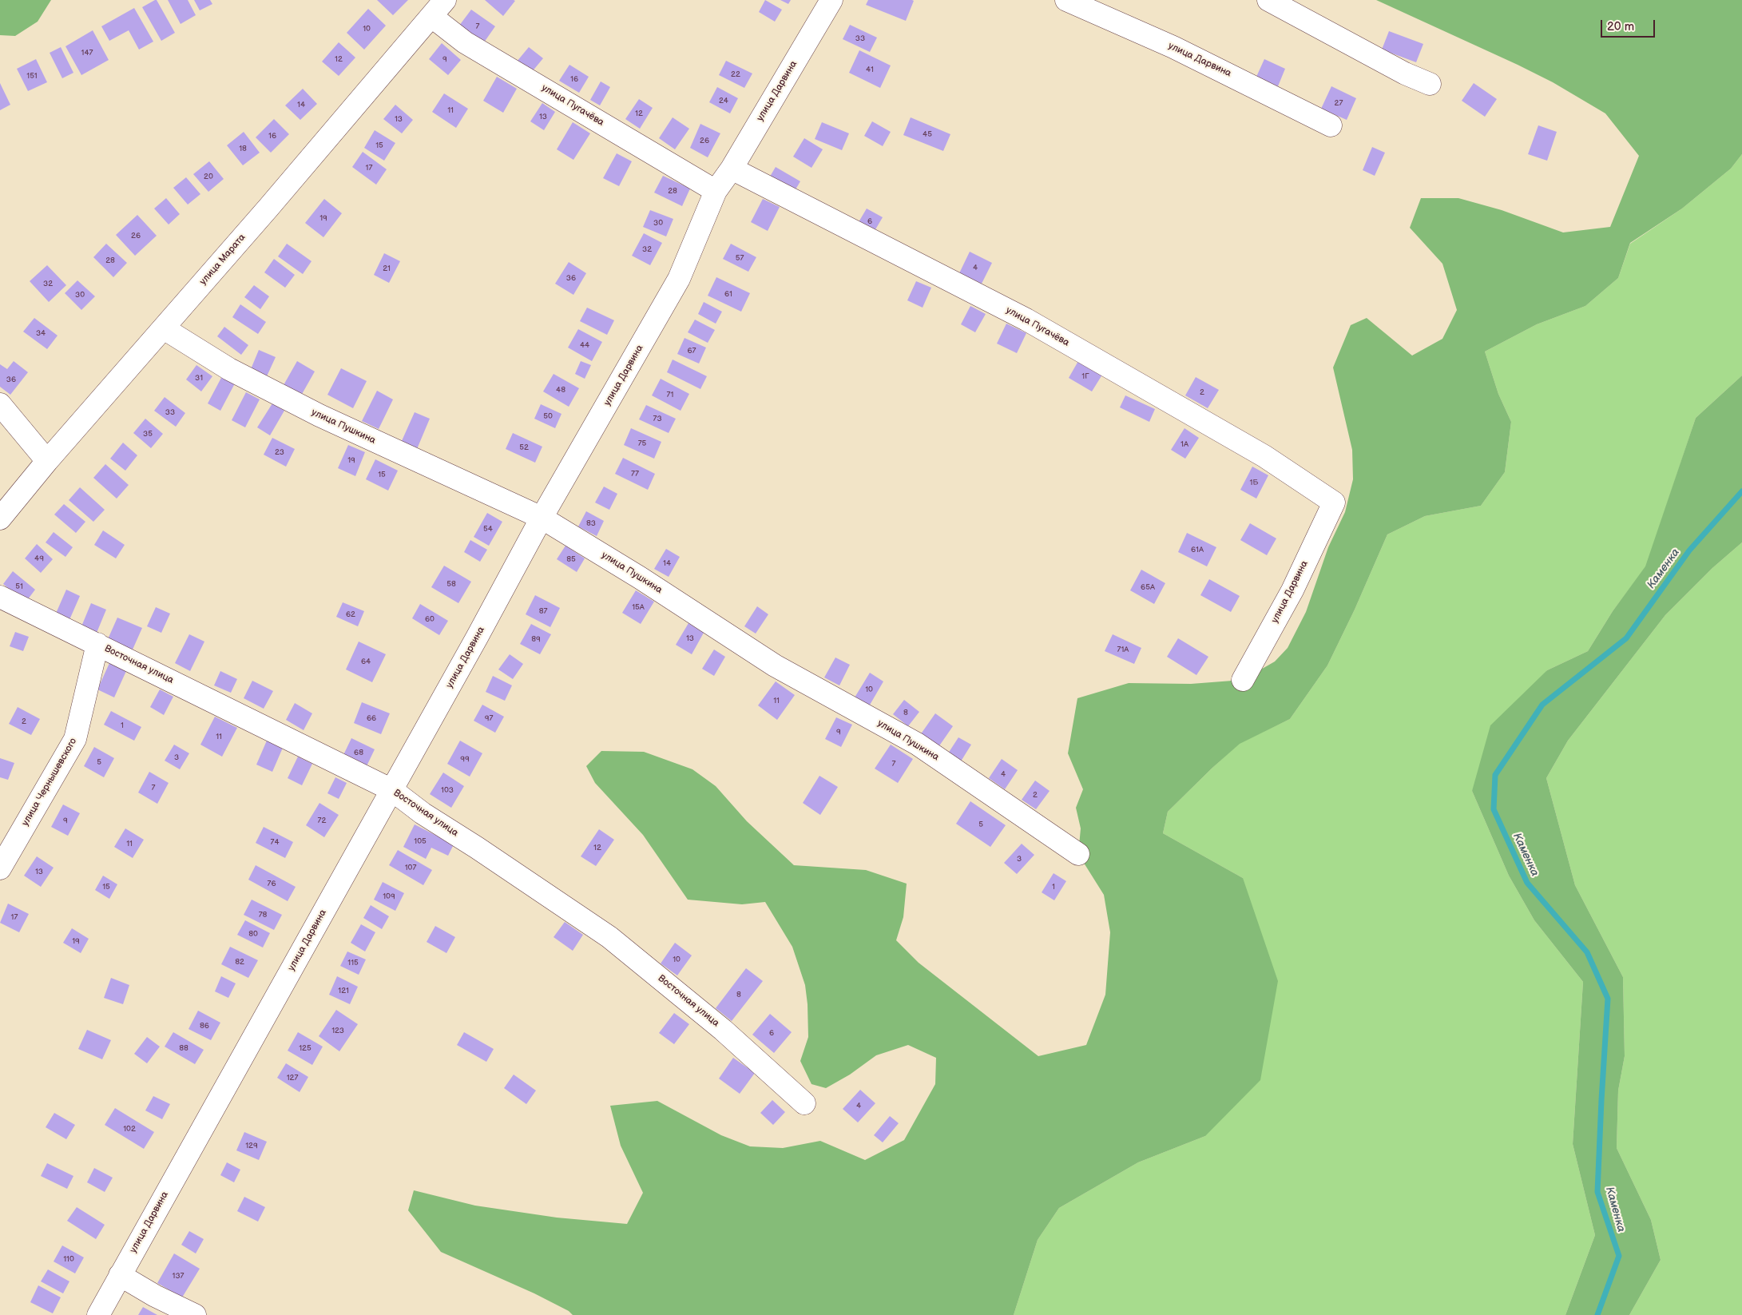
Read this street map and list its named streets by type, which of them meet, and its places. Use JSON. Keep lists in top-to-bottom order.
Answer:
{
  "streets": {
    "street": [
      "улица Дарвина",
      "улица Пугачёва",
      "улица Марата",
      "улица Пушкина",
      "Восточная улица",
      "улица Чернышевского"
    ]
  },
  "crossings": [
    ["улица Дарвина", "улица Пугачёва"],
    ["улица Дарвина", "улица Пушкина"],
    ["улица Дарвина", "Восточная улица"],
    ["улица Пугачёва", "улица Марата"],
    ["улица Марата", "улица Пушкина"],
    ["Восточная улица", "улица Чернышевского"]
  ],
  "water": ["Каменка"],
  "house_numbers": [
    "7",
    "10",
    "33",
    "147",
    "12",
    "9",
    "41",
    "22",
    "151",
    "16",
    "24",
    "27",
    "14",
    "11",
    "12",
    "13",
    "13",
    "45",
    "16",
    "26",
    "15",
    "18",
    "17",
    "20",
    "28",
    "19",
    "6",
    "30",
    "26",
    "32",
    "57",
    "28",
    "4",
    "21",
    "36",
    "32",
    "61",
    "30",
    "34",
    "44",
    "67",
    "1Г",
    "31",
    "36",
    "48",
    "2",
    "71",
    "33",
    "50",
    "73",
    "35",
    "75",
    "1А",
    "52",
    "23",
    "19",
    "77",
    "15",
    "1Б",
    "83",
    "54",
    "61А",
    "49",
    "85",
    "14",
    "58",
    "51",
    "65А",
    "15А",
    "87",
    "62",
    "60",
    "13",
    "89",
    "71А",
    "64",
    "10",
    "11",
    "8",
    "66",
    "97",
    "2",
    "1",
    "9",
    "11",
    "68",
    "3",
    "99",
    "5",
    "7",
    "4",
    "7",
    "103",
    "2",
    "9",
    "72",
    "5",
    "105",
    "74",
    "11",
    "12",
    "3",
    "107",
    "13",
    "76",
    "15",
    "1",
    "109",
    "78",
    "17",
    "80",
    "19",
    "10",
    "82",
    "115",
    "121",
    "8",
    "86",
    "123",
    "6",
    "88",
    "125",
    "127",
    "4",
    "102",
    "129",
    "110",
    "137"
  ],
  "scale_bar": "20 m"
}
